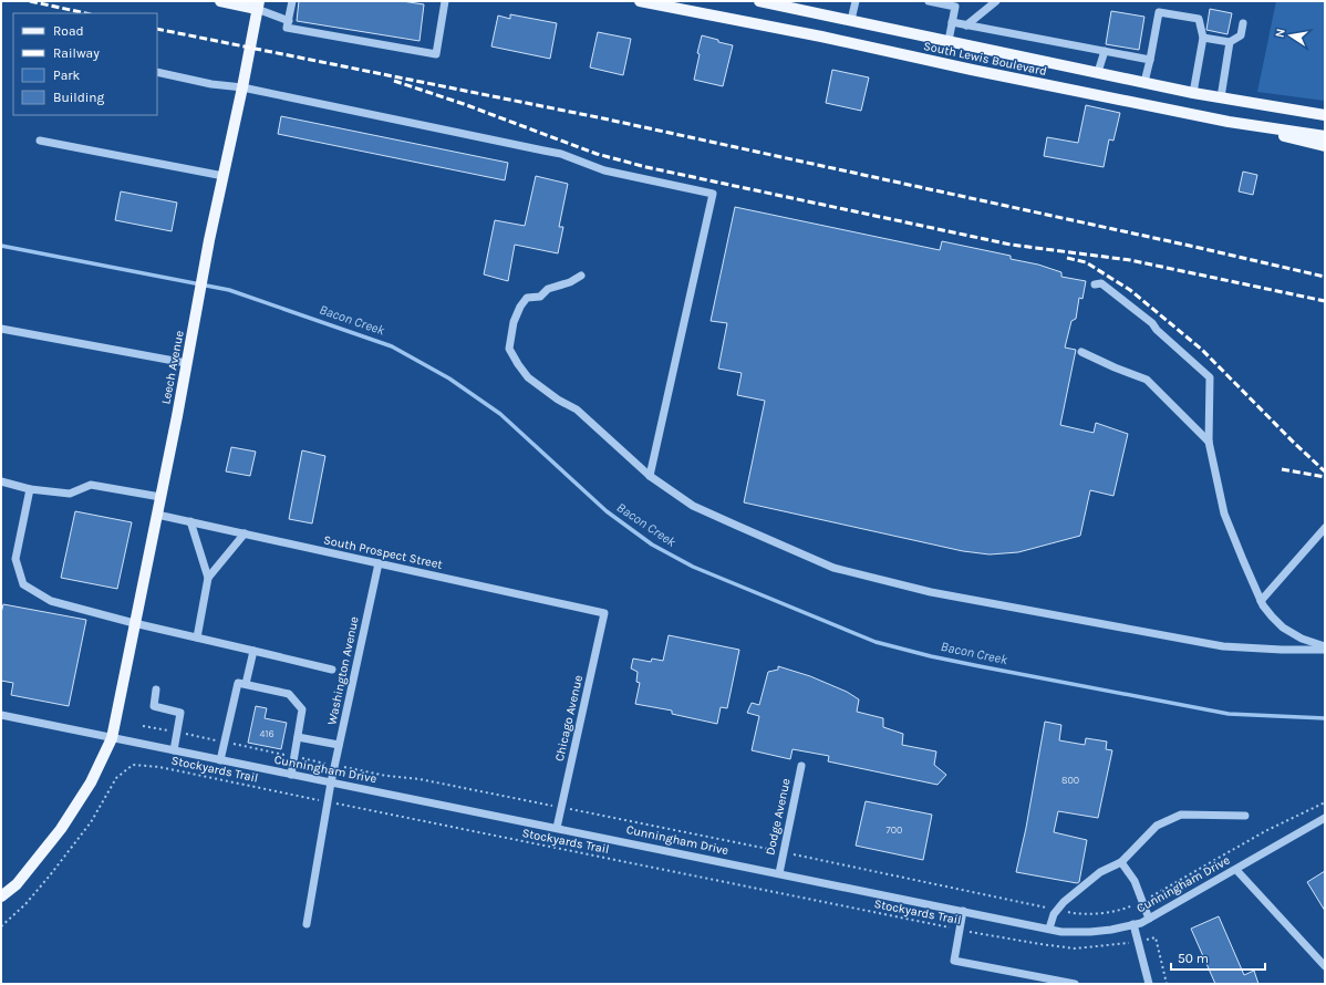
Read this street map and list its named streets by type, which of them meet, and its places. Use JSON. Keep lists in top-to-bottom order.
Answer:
{
  "streets": {
    "main road": ["South Lewis Boulevard", "Leech Avenue"],
    "street": [
      "South Prospect Street",
      "Washington Avenue",
      "Chicago Avenue",
      "Cunningham Drive",
      "Dodge Avenue"
    ],
    "path": ["Stockyards Trail"]
  },
  "crossings": [
    ["Leech Avenue", "South Prospect Street"],
    ["Leech Avenue", "Cunningham Drive"],
    ["South Prospect Street", "Washington Avenue"],
    ["South Prospect Street", "Chicago Avenue"],
    ["Washington Avenue", "Stockyards Trail"],
    ["Washington Avenue", "Cunningham Drive"],
    ["Chicago Avenue", "Cunningham Drive"],
    ["Cunningham Drive", "Dodge Avenue"]
  ],
  "water": ["Bacon Creek"],
  "house_numbers": ["416", "800", "700"],
  "legend": [
    "Road",
    "Railway",
    "Park",
    "Building"
  ],
  "scale_bar": "50 m",
  "north": "left"
}
